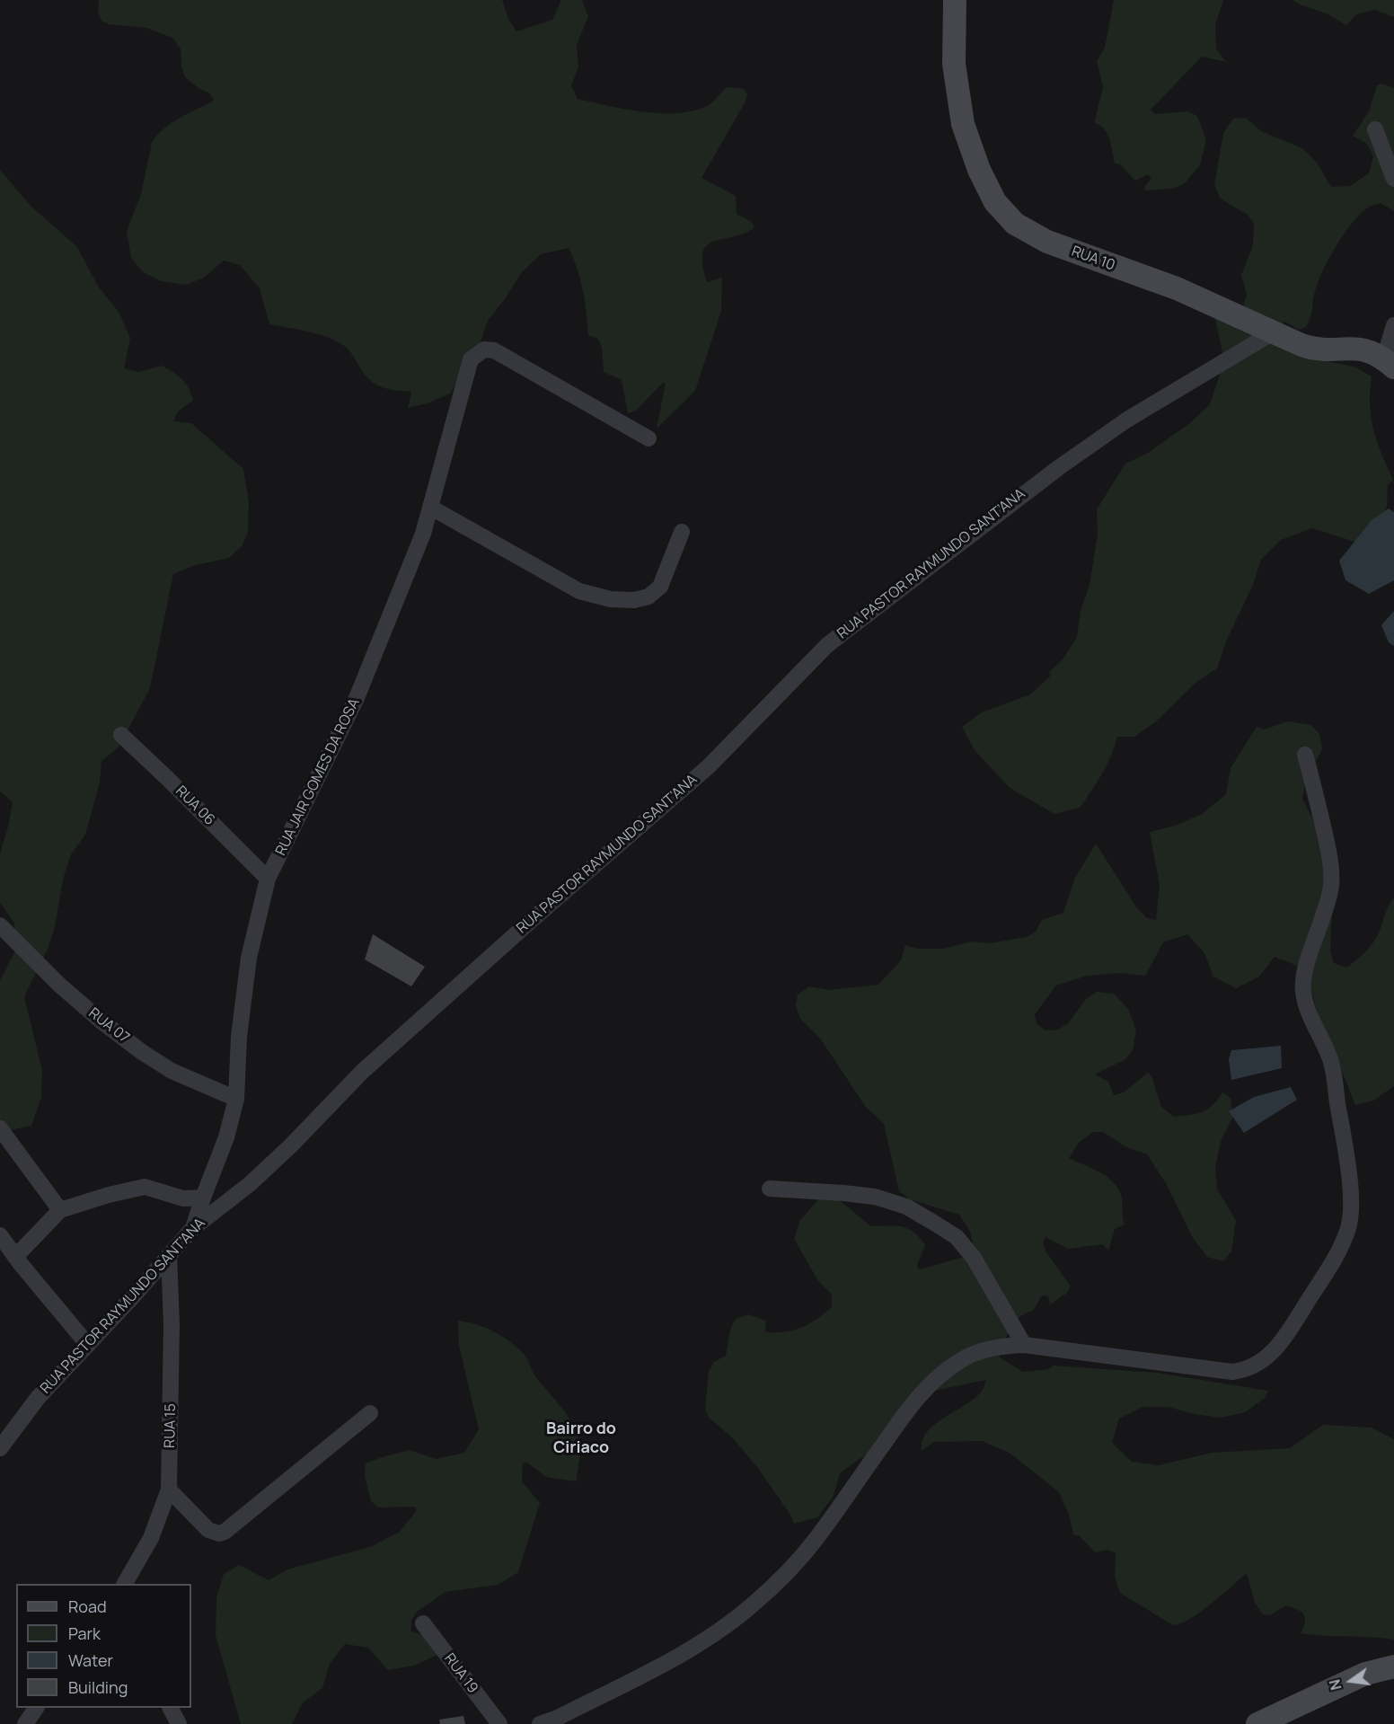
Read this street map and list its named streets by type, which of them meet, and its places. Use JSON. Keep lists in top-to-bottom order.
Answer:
{
  "streets": {
    "street": [
      "RUA 10",
      "RUA PASTOR RAYMUNDO SANT’ANA",
      "RUA JAIR GOMES DA ROSA",
      "RUA 06",
      "RUA 07",
      "RUA 15",
      "RUA 19"
    ]
  },
  "crossings": [
    ["RUA 10", "RUA PASTOR RAYMUNDO SANT’ANA"],
    ["RUA PASTOR RAYMUNDO SANT’ANA", "RUA JAIR GOMES DA ROSA"],
    ["RUA PASTOR RAYMUNDO SANT’ANA", "RUA 15"],
    ["RUA JAIR GOMES DA ROSA", "RUA 06"],
    ["RUA JAIR GOMES DA ROSA", "RUA 07"]
  ],
  "districts": ["Bairro do Ciriaco"],
  "legend": [
    "Road",
    "Park",
    "Water",
    "Building"
  ],
  "north": "left"
}
